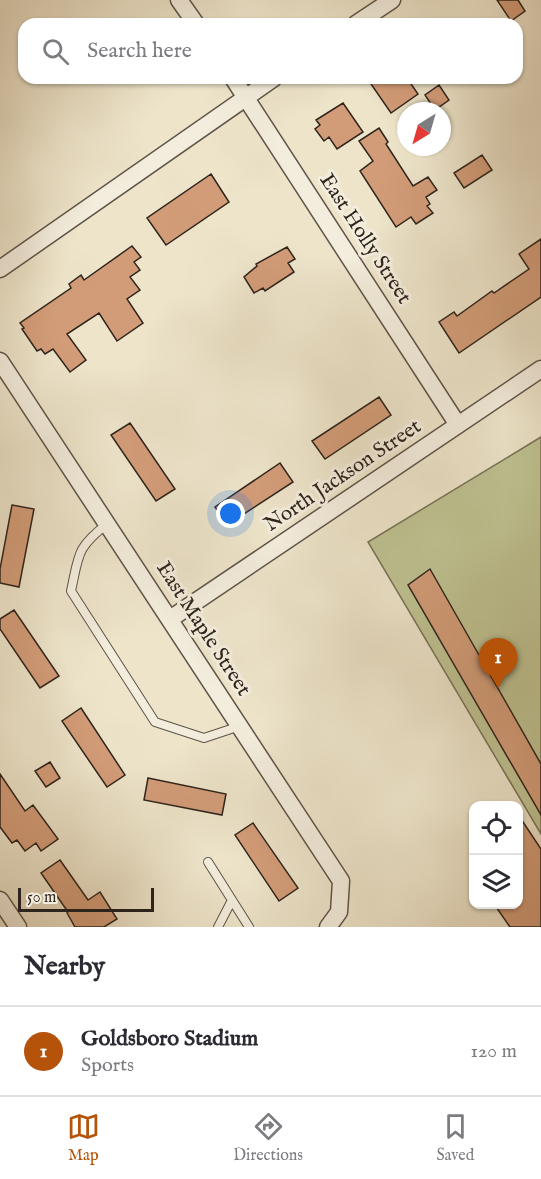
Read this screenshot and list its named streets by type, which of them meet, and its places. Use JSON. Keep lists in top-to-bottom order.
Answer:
{
  "streets": {
    "street": ["East Holly Street", "North Jackson Street", "East Maple Street"]
  },
  "crossings": [
    ["East Holly Street", "North Jackson Street"],
    ["North Jackson Street", "East Maple Street"]
  ],
  "scale_bar": "50 m",
  "north": "bottom left",
  "page": {
    "search": "Search here",
    "pins": "1",
    "scale": "50 m",
    "heading": "Nearby",
    "list": [
      {
        "mark": "1",
        "name": "Goldsboro Stadium",
        "note": "Sports",
        "value": "120 m"
      }
    ],
    "nav": ["Map", "Directions", "Saved"]
  }
}
